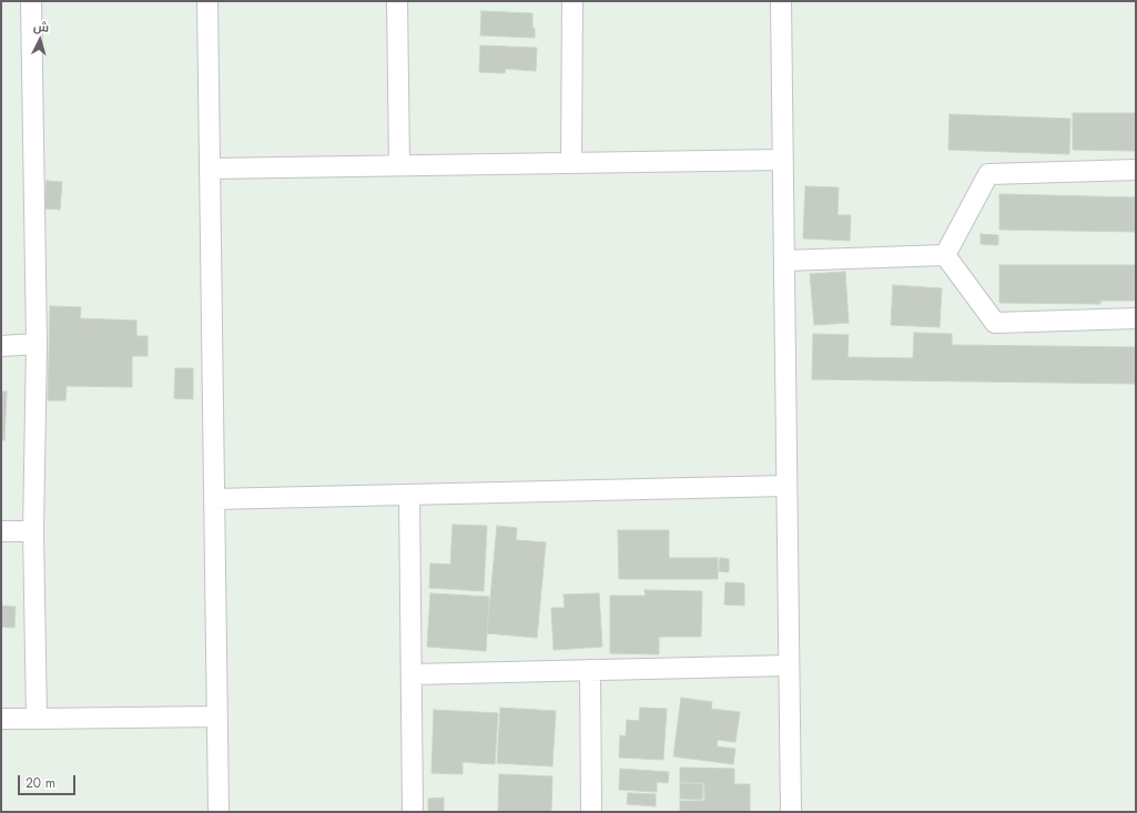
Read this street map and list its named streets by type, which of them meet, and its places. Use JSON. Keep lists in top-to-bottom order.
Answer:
{
  "scale_bar": "20 m",
  "north": "top"
}
